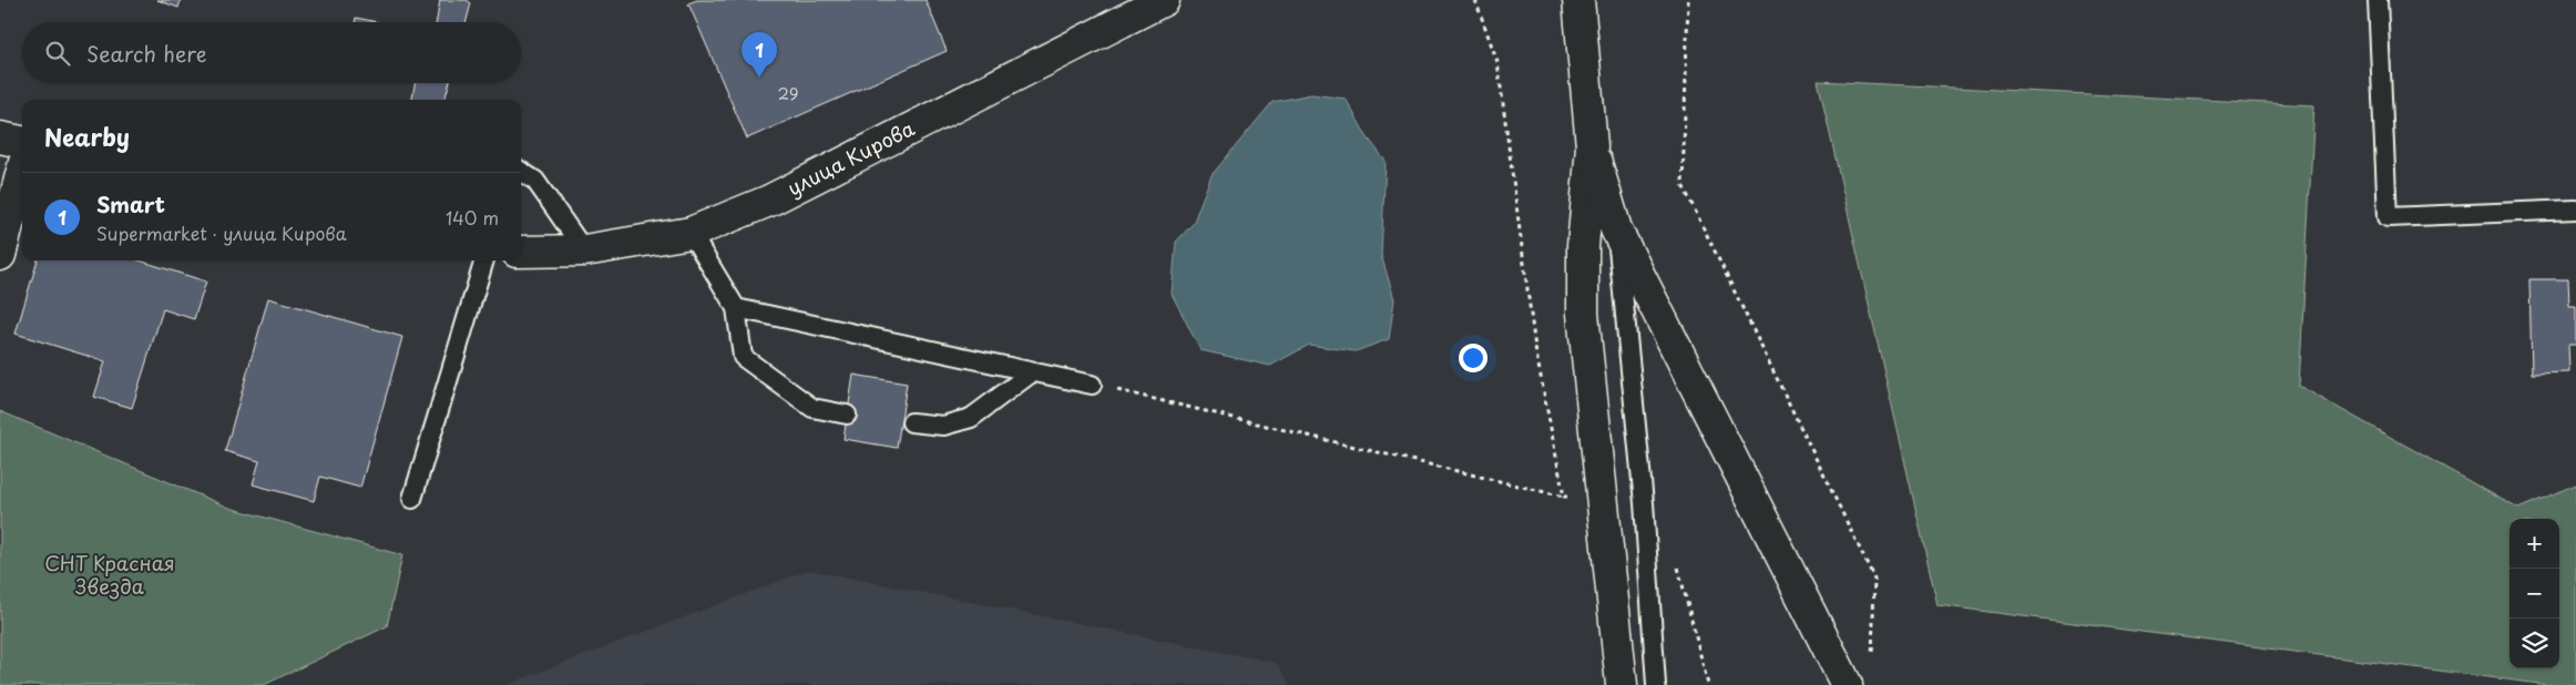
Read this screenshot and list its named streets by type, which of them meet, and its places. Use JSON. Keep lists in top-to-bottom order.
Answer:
{
  "streets": {
    "main road": ["улица Кирова"]
  },
  "parks": ["СНТ Красная Звезда"],
  "house_numbers": ["29"],
  "page": {
    "search": "Search here",
    "pins": "1",
    "heading": "Nearby",
    "list": [
      {
        "mark": "1",
        "name": "Smart",
        "note": "Supermarket · улица Кирова",
        "value": "140 m"
      }
    ],
    "map_buttons": ["+", "−"]
  }
}
